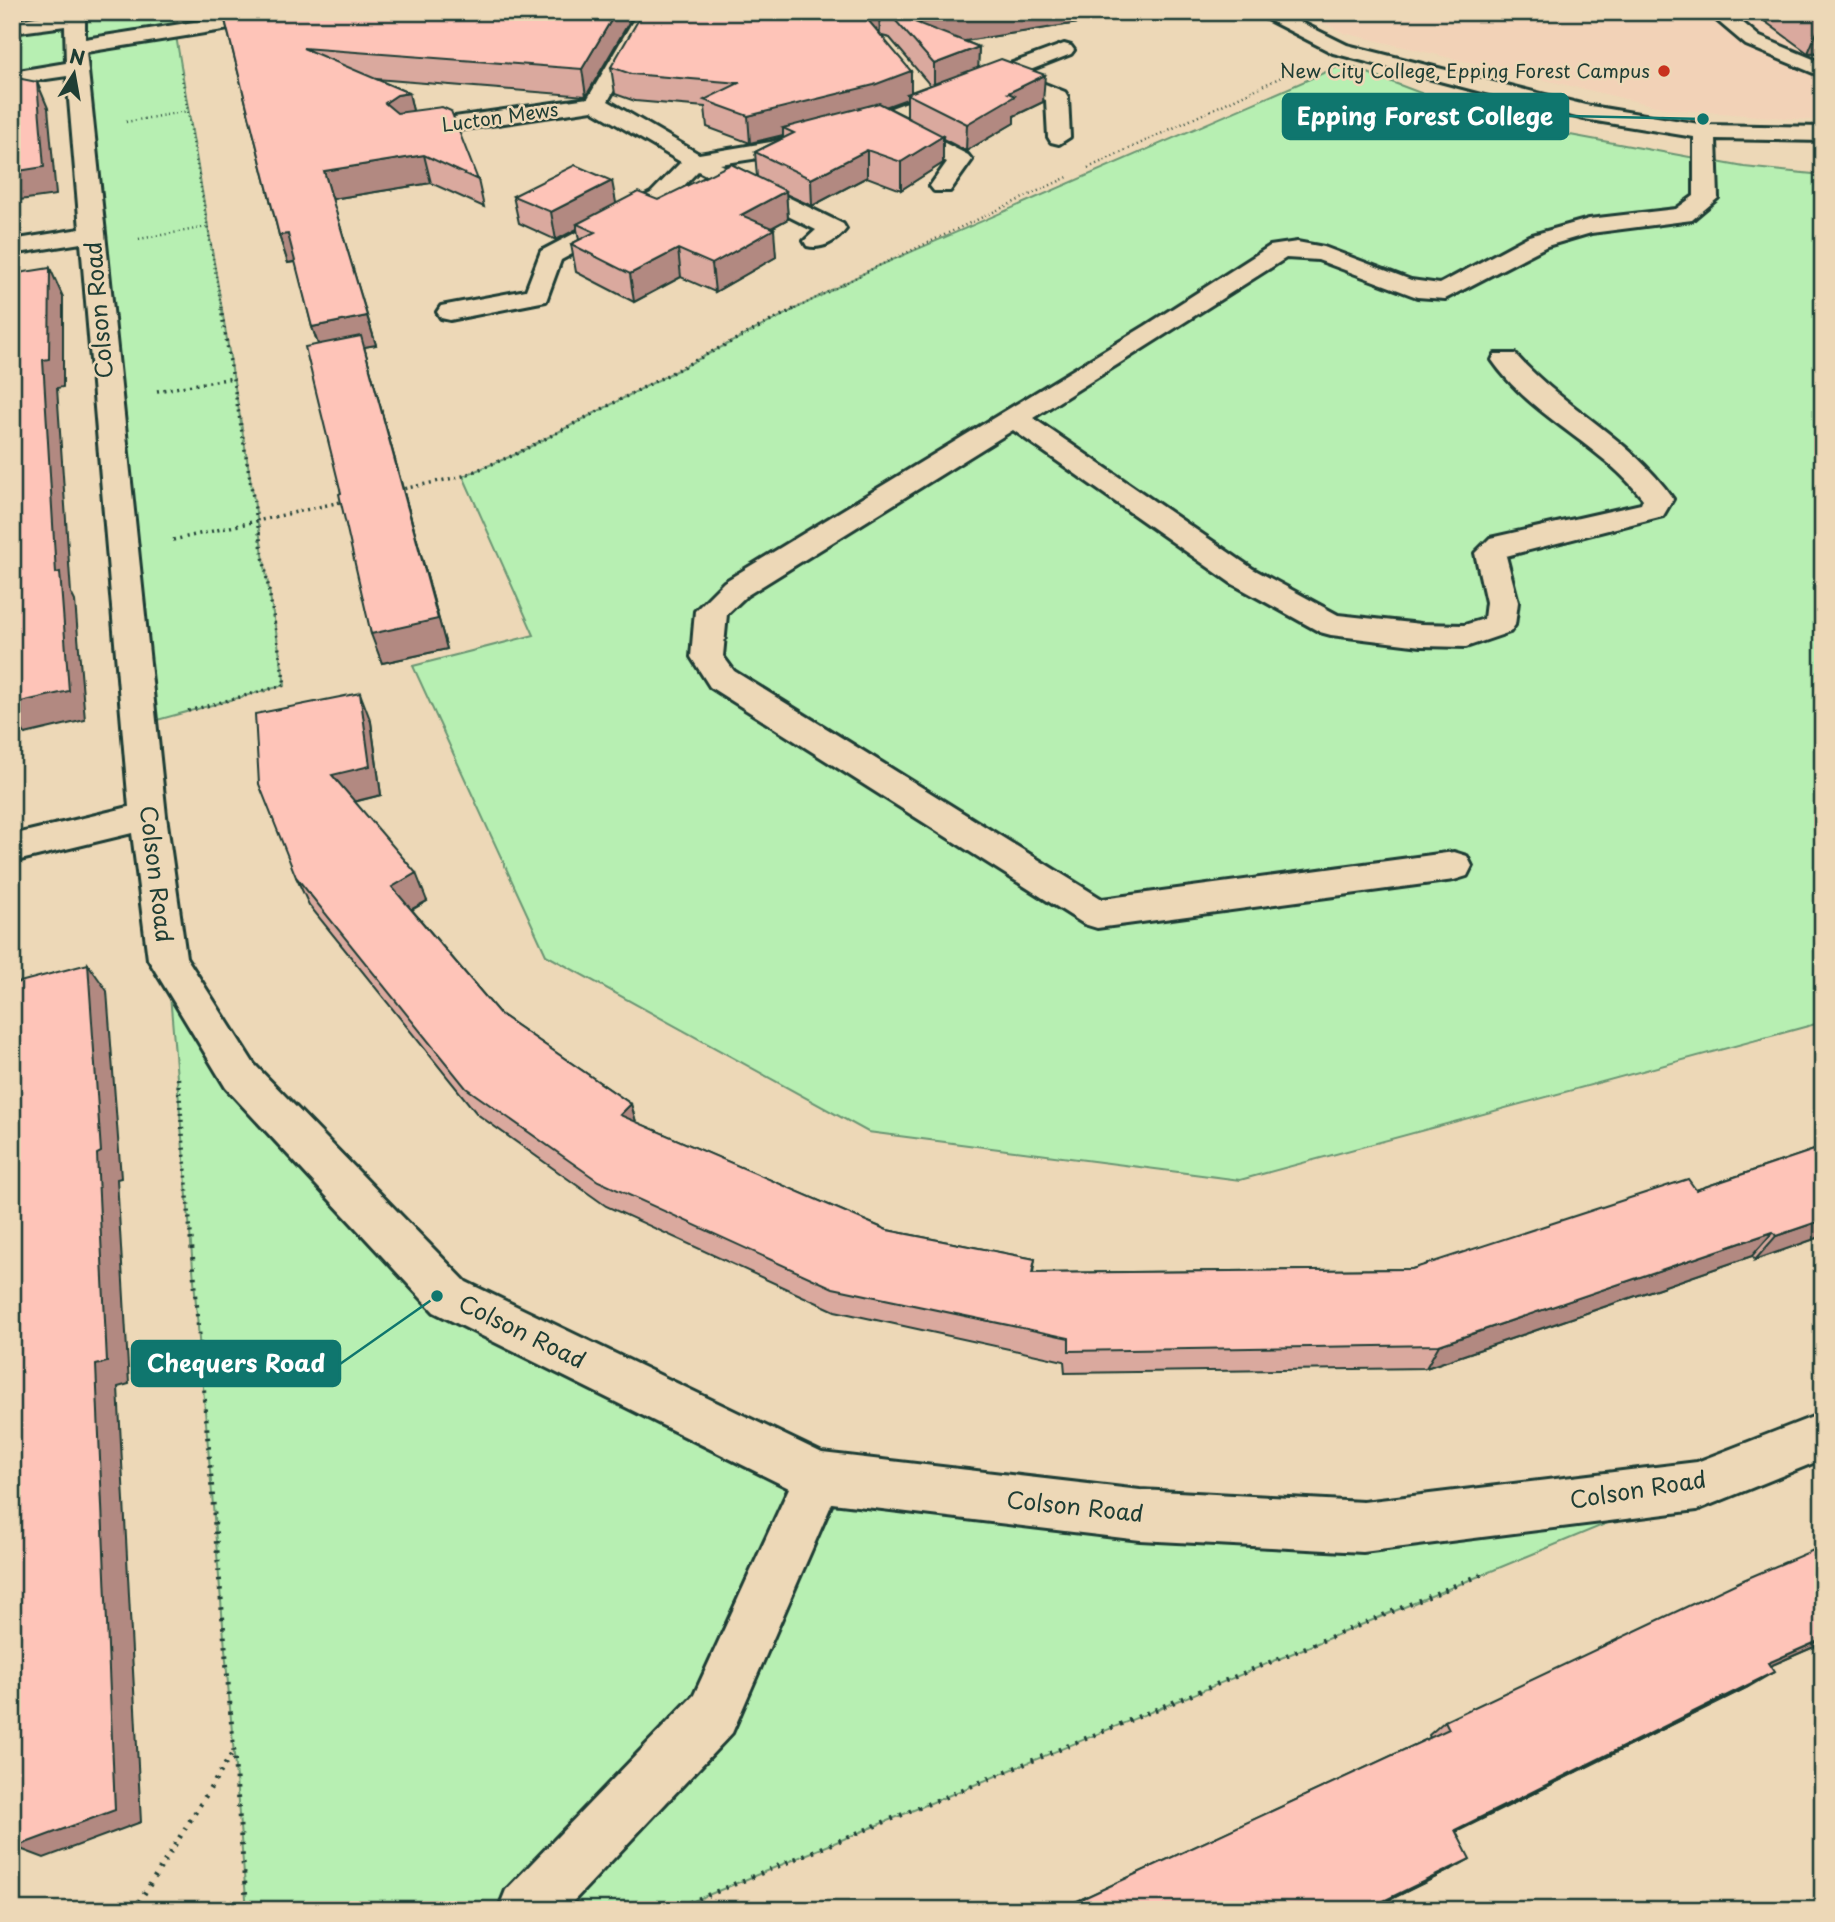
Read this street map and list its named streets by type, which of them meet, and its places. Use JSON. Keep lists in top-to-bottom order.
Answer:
{
  "streets": {
    "street": ["Lucton Mews", "Colson Road"]
  },
  "places": ["New City College, Epping Forest Campus", "Epping Forest College", "Chequers Road"],
  "north": "top"
}
